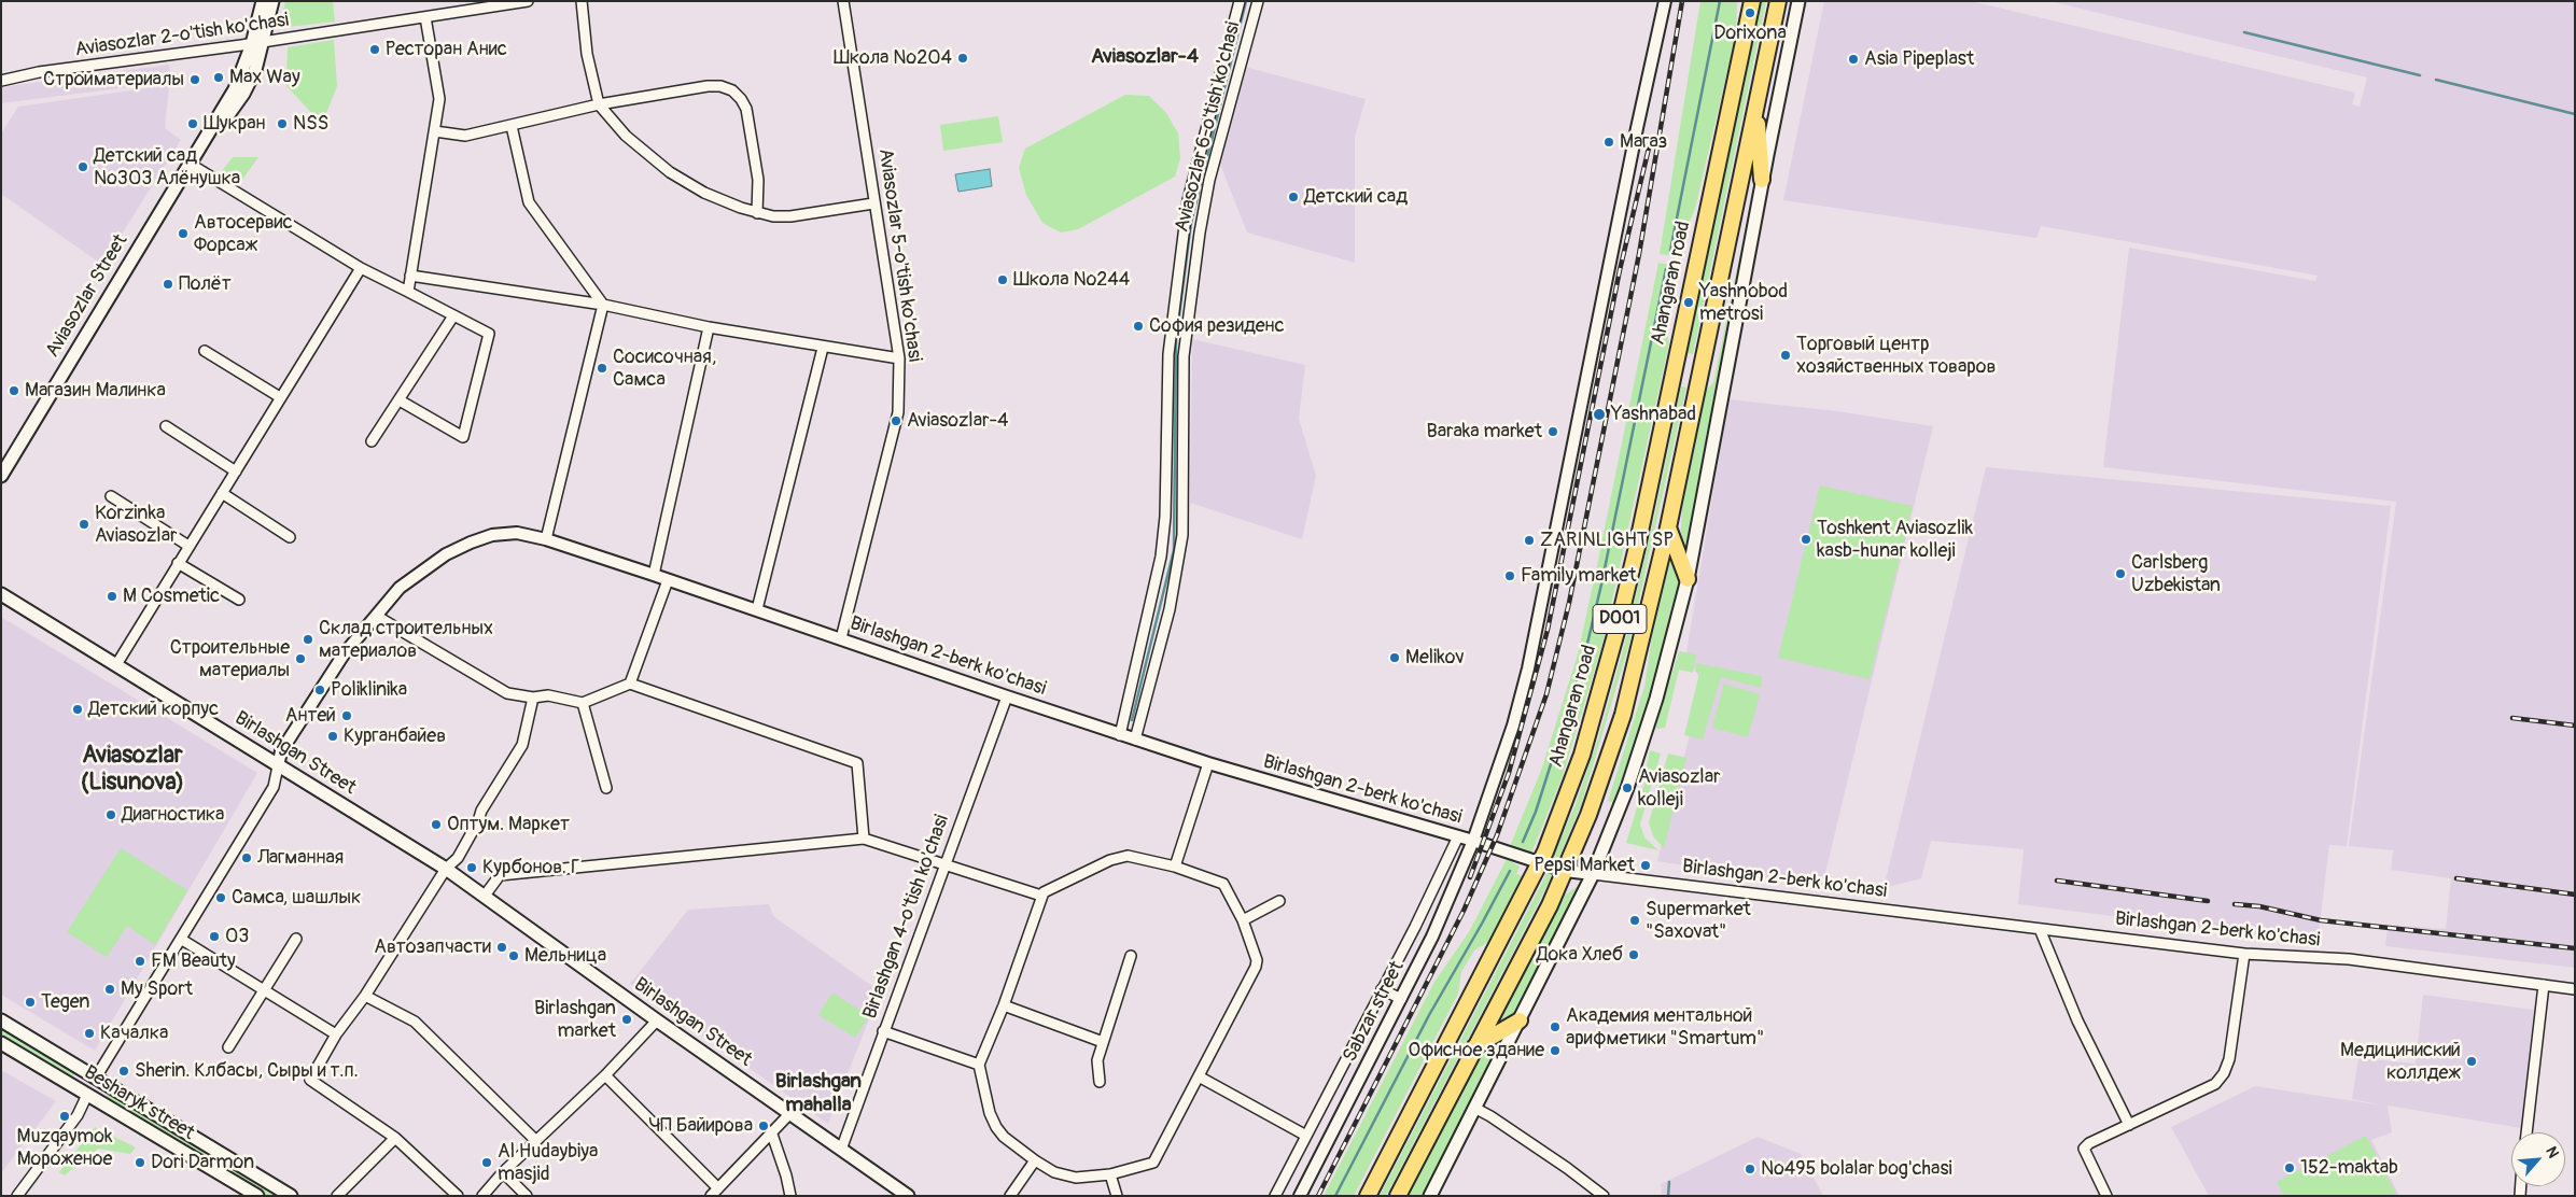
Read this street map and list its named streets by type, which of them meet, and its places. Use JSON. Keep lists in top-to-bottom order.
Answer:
{
  "streets": {
    "highway": ["Ahangaran road", "D001"],
    "main road": ["Aviasozlar Street", "Birlashgan Street", "Besharyk street"],
    "street": [
      "Aviasozlar 2-o'tish ko'chasi",
      "Aviasozlar 6-o'tish ko'chasi",
      "Aviasozlar 5-o'tish ko'chasi",
      "Birlashgan 2-berk ko'chasi",
      "Birlashgan 4-o'tish ko'chasi",
      "Sabzar street"
    ]
  },
  "crossings": [
    ["Aviasozlar 2-o'tish ko'chasi", "Aviasozlar Street"],
    ["Aviasozlar 6-o'tish ko'chasi", "Birlashgan 2-berk ko'chasi"],
    ["Aviasozlar 5-o'tish ko'chasi", "Birlashgan 2-berk ko'chasi"],
    ["Ahangaran road", "Birlashgan 2-berk ko'chasi"],
    ["D001", "Birlashgan 2-berk ko'chasi"],
    ["Birlashgan 2-berk ko'chasi", "Birlashgan Street"],
    ["Birlashgan 2-berk ko'chasi", "Birlashgan 4-o'tish ko'chasi"],
    ["Birlashgan 2-berk ko'chasi", "Sabzar street"],
    ["Birlashgan Street", "Birlashgan 4-o'tish ko'chasi"]
  ],
  "districts": ["Aviasozlar-4", "Aviasozlar (Lisunova)", "Birlashgan mahalla"],
  "places": [
    "Dorixona",
    "Ресторан Анис",
    "Школа №204",
    "Asia Pipeplast",
    "Max Way",
    "Стройматериалы",
    "Шукран",
    "NSS",
    "Магаз",
    "Детский сад №303 Алёнушка",
    "Детский сад",
    "Автосервис Форсаж",
    "Школа №244",
    "Полёт",
    "Yashnobod metrosi",
    "София резиденс",
    "Торговый центр хозяйственных товаров",
    "Сосисочная, Самса",
    "Магазин Малинка",
    "Yashnabad",
    "Aviasozlar-4",
    "Baraka market",
    "Korzinka Aviasozlar",
    "Toshkent Aviasozlik kasb-hunar kolleji",
    "ZARINLIGHT SP",
    "Carlsberg Uzbekistan",
    "Family market",
    "M Cosmetic",
    "Склад строительных материалов",
    "Melikov",
    "Строительные материалы",
    "Poliklinika",
    "Детский корпус",
    "Антей",
    "Курганбайев",
    "Aviasozlar kolleji",
    "Диагностика",
    "Оптум. Маркет",
    "Лагманная",
    "Pepsi Market",
    "Курбонов. Г",
    "Самса, шашлык",
    "Supermarket \"Saxovat\"",
    "03",
    "Автозапчасти",
    "Дока Хлеб",
    "Мельница",
    "FM Beauty",
    "My Sport",
    "Tegen",
    "Birlashgan market",
    "Академия ментальной арифметики \"Smartum\"",
    "Качалка",
    "Офисное здание",
    "Медициниский коллдеж",
    "Sherin. Клбасы, Сыры и т.п.",
    "Muzqaymok Мороженое",
    "ЧП Байирова",
    "Dori Darmon",
    "Al Hudaybiya masjid",
    "152-maktab",
    "№495 bolalar bog'chasi"
  ],
  "north": "top right"
}
